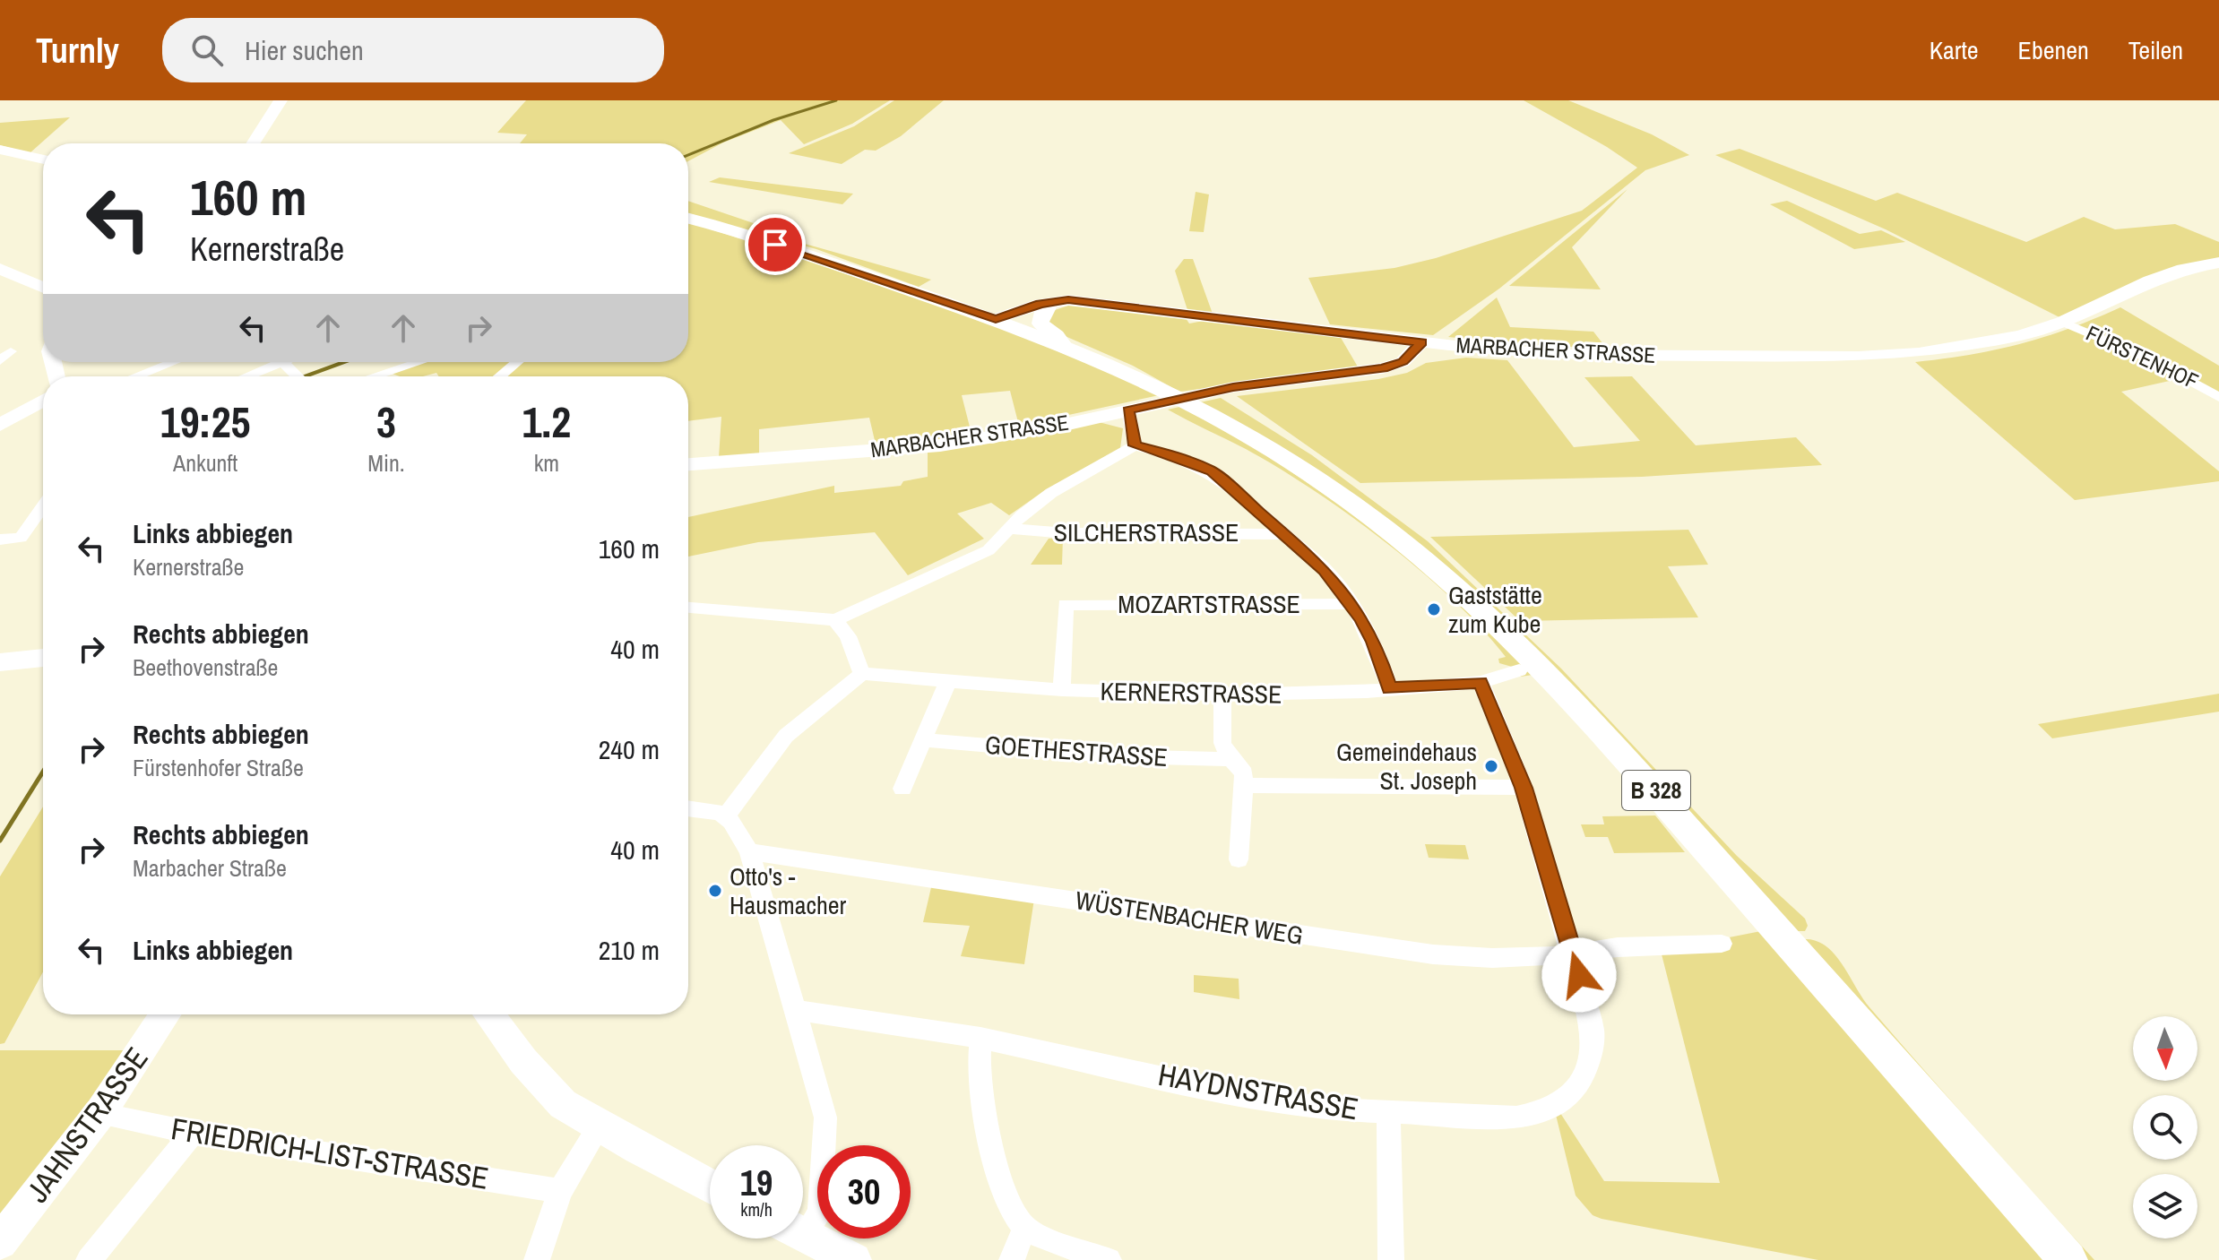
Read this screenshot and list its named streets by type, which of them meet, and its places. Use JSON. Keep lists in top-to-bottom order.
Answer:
{
  "streets": {
    "main road": ["MARBACHER STRASSE", "B 328", "JAHNSTRASSE"],
    "street": [
      "FÜRSTENHOF",
      "SILCHERSTRASSE",
      "MOZARTSTRASSE",
      "KERNERSTRASSE",
      "GOETHESTRASSE",
      "WÜSTENBACHER WEG",
      "HAYDNSTRASSE",
      "FRIEDRICH-LIST-STRASSE"
    ]
  },
  "crossings": [
    ["MARBACHER STRASSE", "FÜRSTENHOF"],
    ["MOZARTSTRASSE", "KERNERSTRASSE"],
    ["KERNERSTRASSE", "HAYDNSTRASSE"],
    ["WÜSTENBACHER WEG", "HAYDNSTRASSE"],
    ["JAHNSTRASSE", "FRIEDRICH-LIST-STRASSE"]
  ],
  "places": ["Gaststätte zum Kube", "Gemeindehaus St. Joseph", "Otto's - Hausmacher"],
  "north": "bottom",
  "page": {
    "header": "Turnly",
    "search": "Hier suchen",
    "nav": ["Karte", "Ebenen", "Teilen"],
    "turn": ["160 m", "Kernerstraße"],
    "eta": [
      "19:25",
      "Ankunft",
      "3",
      "Min.",
      "1.2",
      "km"
    ],
    "list": [
      {
        "name": "Links abbiegen",
        "note": "Kernerstraße",
        "value": "160 m"
      },
      {
        "name": "Rechts abbiegen",
        "note": "Beethovenstraße",
        "value": "40 m"
      },
      {
        "name": "Rechts abbiegen",
        "note": "Fürstenhofer Straße",
        "value": "240 m"
      },
      {
        "name": "Rechts abbiegen",
        "note": "Marbacher Straße",
        "value": "40 m"
      },
      {
        "name": "Links abbiegen",
        "value": "210 m"
      }
    ],
    "speed": "19 km/h",
    "limit": "30"
  }
}
